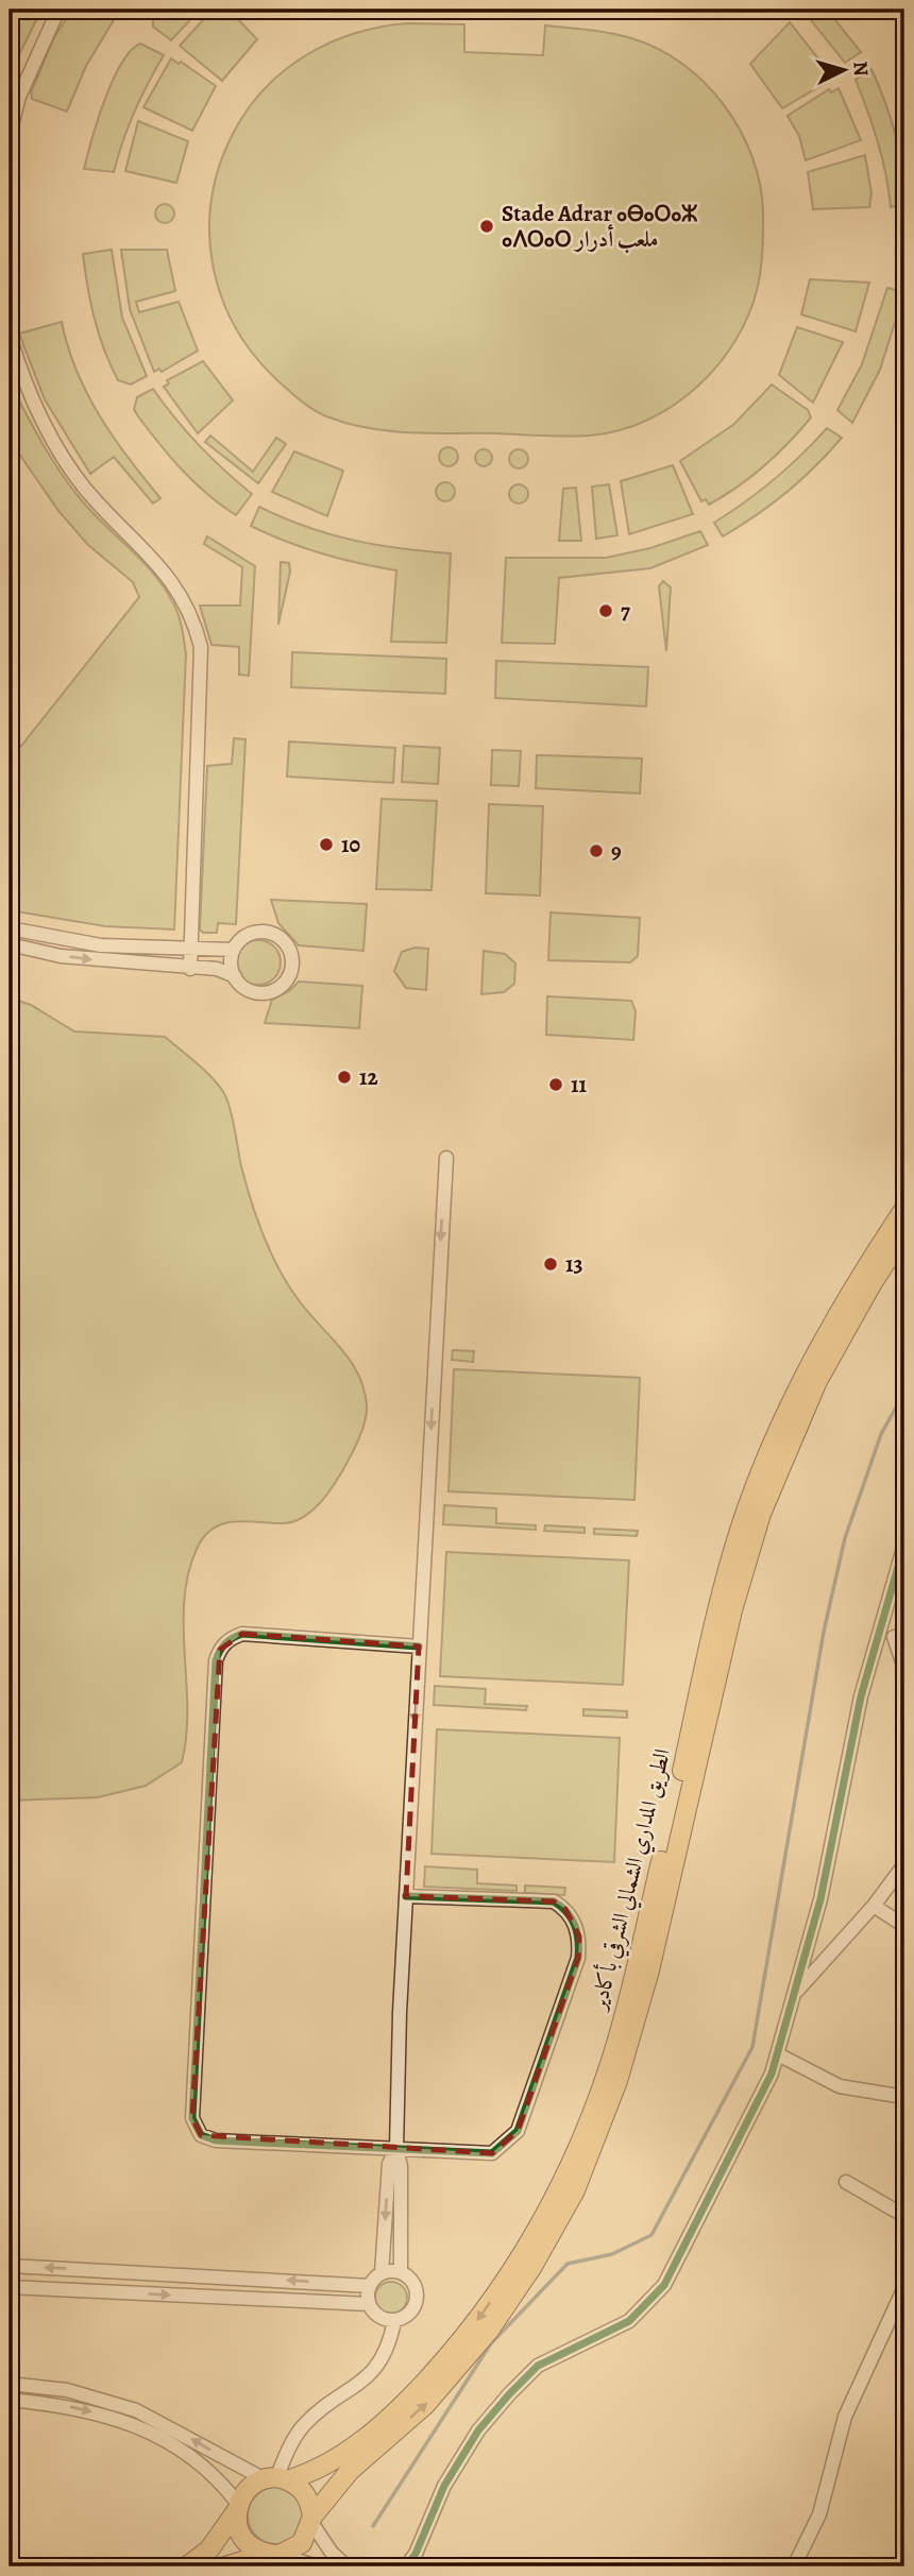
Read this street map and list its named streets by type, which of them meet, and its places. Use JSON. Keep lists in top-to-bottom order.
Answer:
{
  "streets": {
    "highway": ["الطريق المداري الشمالي الشرقي بأكادير"]
  },
  "places": [
    "Stade Adrar ⴰⴱⴰⵔⴰⵣ ⴰⴷⵔⴰⵔ ملعب أدرار",
    "7",
    "10",
    "9",
    "12",
    "11",
    "13"
  ],
  "north": "right"
}
